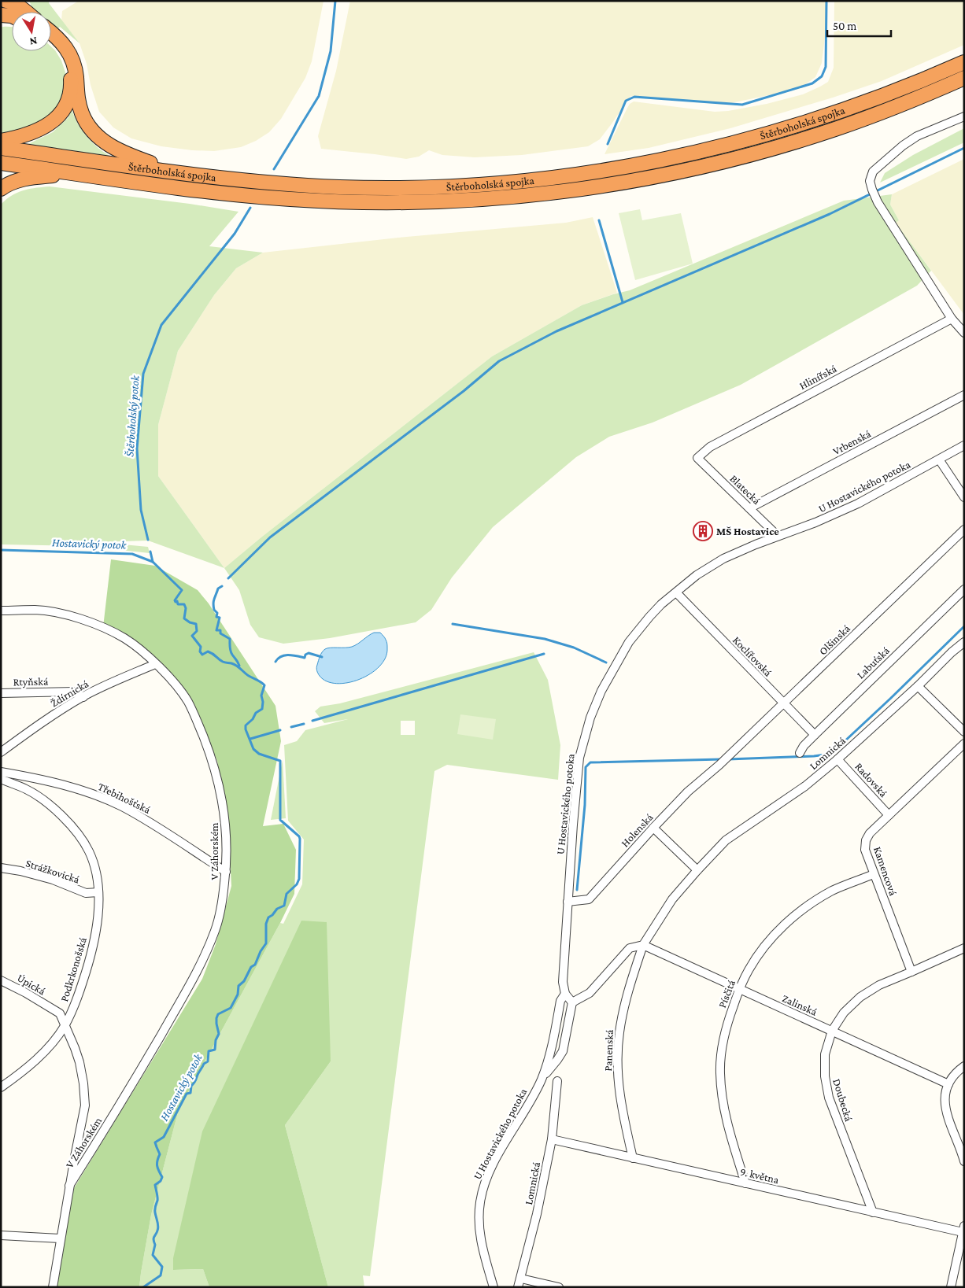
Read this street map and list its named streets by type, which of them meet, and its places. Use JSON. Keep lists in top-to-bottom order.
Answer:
{
  "streets": {
    "highway": ["Štěrboholská spojka"],
    "street": [
      "Hlinířská",
      "Vrbenská",
      "U Hostavického potoka",
      "Blatecká",
      "Olšinská",
      "Koclířovská",
      "Labuťská",
      "Rtyňská",
      "Ždírnická",
      "Lomnická",
      "Radovská",
      "Třebihošťská",
      "Holenská",
      "V Záhorském",
      "Strážkovická",
      "Kamencová",
      "Podkrkonošská",
      "Úpická",
      "Písčitá",
      "Zalinská",
      "Panenská",
      "Doubecká",
      "9. května"
    ]
  },
  "crossings": [
    ["Hlinířská", "Blatecká"],
    ["Vrbenská", "Blatecká"],
    ["U Hostavického potoka", "Blatecká"],
    ["U Hostavického potoka", "Koclířovská"],
    ["U Hostavického potoka", "Holenská"],
    ["Olšinská", "Koclířovská"],
    ["Olšinská", "Holenská"],
    ["Koclířovská", "Labuťská"],
    ["Rtyňská", "Ždírnická"],
    ["Ždírnická", "V Záhorském"],
    ["Lomnická", "Radovská"],
    ["Lomnická", "Zalinská"],
    ["Lomnická", "Panenská"],
    ["Lomnická", "9. května"],
    ["Radovská", "Kamencová"],
    ["Třebihošťská", "V Záhorském"],
    ["V Záhorském", "Podkrkonošská"],
    ["V Záhorském", "Úpická"],
    ["Strážkovická", "Podkrkonošská"],
    ["Kamencová", "Písčitá"],
    ["Kamencová", "Doubecká"],
    ["Podkrkonošská", "Úpická"],
    ["Písčitá", "Zalinská"],
    ["Písčitá", "9. května"],
    ["Zalinská", "Panenská"],
    ["Zalinská", "Doubecká"],
    ["Panenská", "9. května"],
    ["Doubecká", "9. května"]
  ],
  "water": ["Štěrboholský potok", "Hostavický potok"],
  "places": {
    "building": ["MŠ Hostavice"]
  },
  "scale_bar": "50 m",
  "north": "bottom"
}
